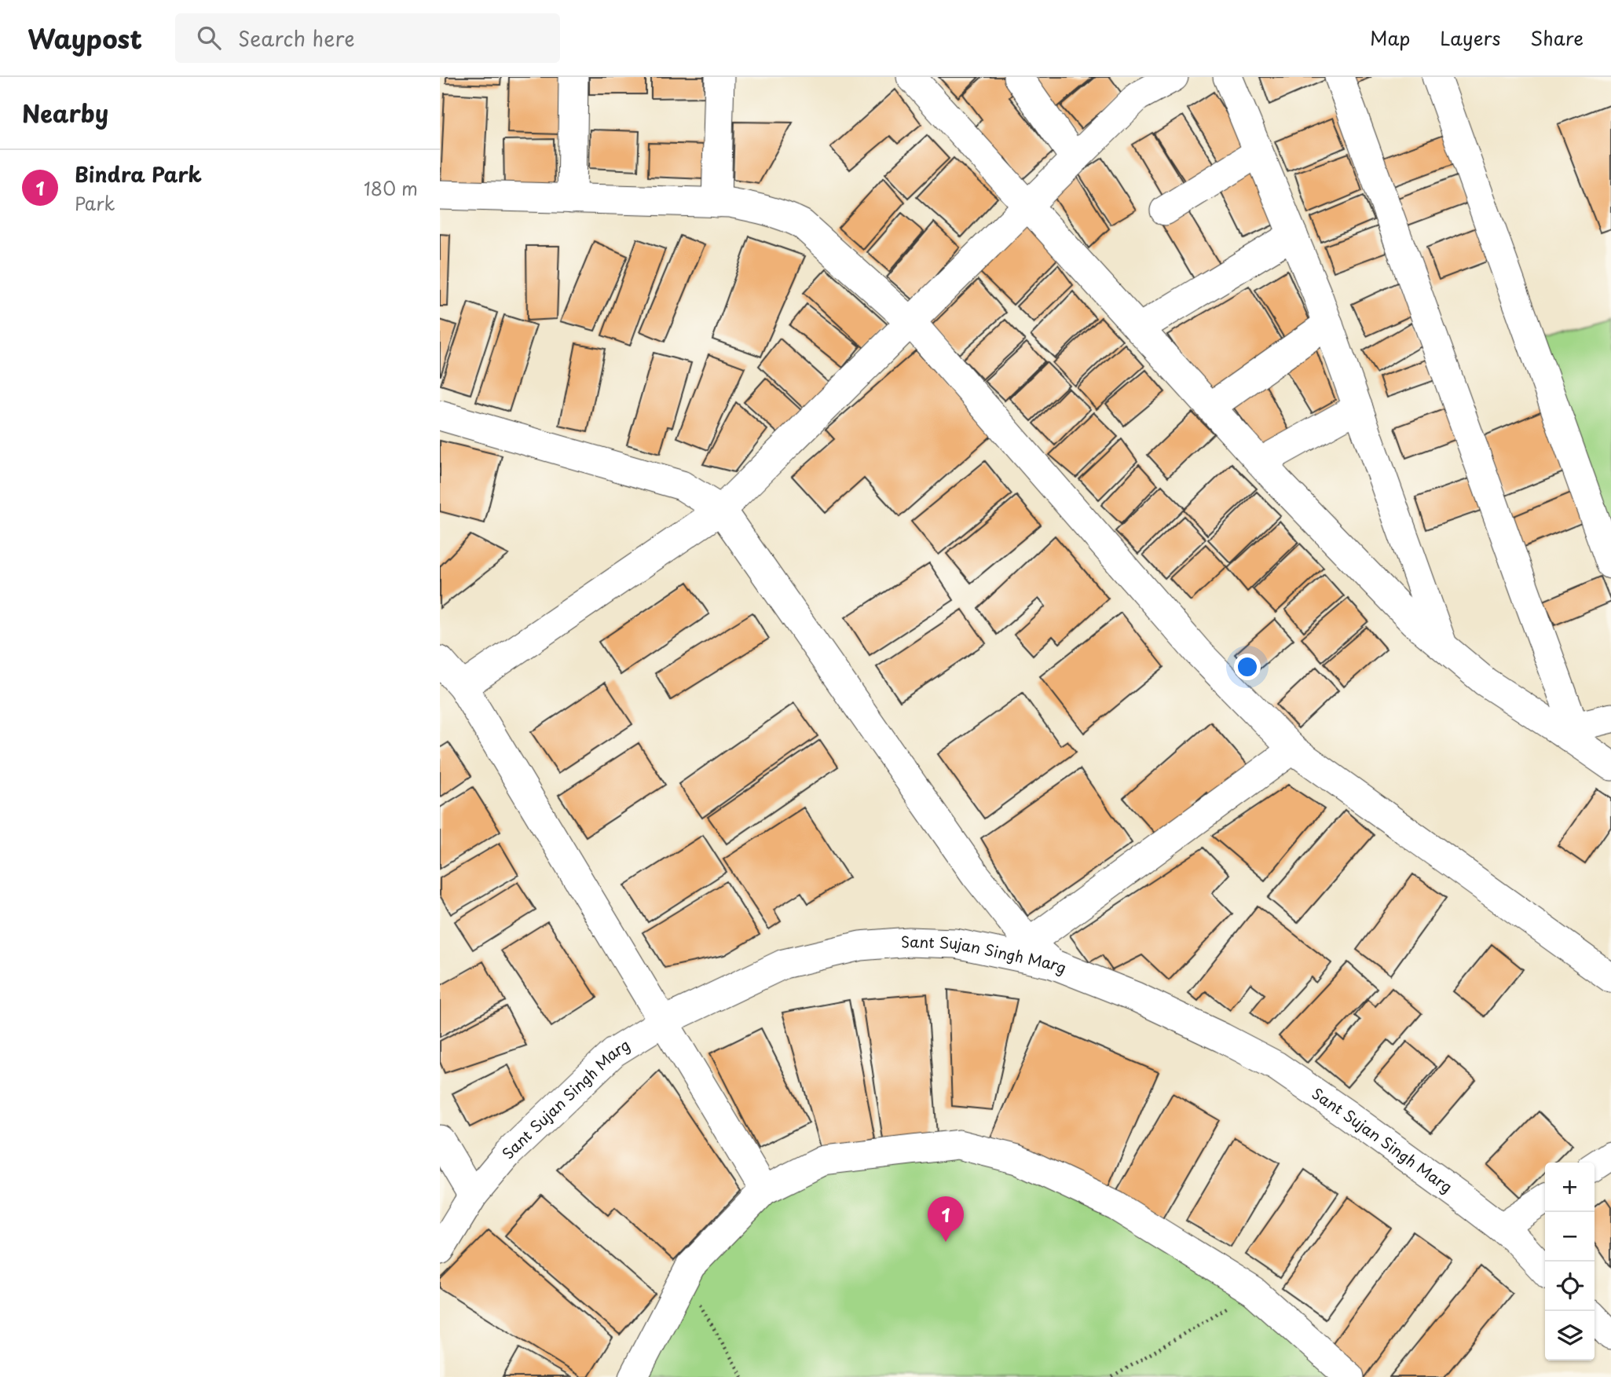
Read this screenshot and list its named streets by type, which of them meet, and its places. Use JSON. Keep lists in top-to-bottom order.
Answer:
{
  "streets": {
    "street": ["Sant Sujan Singh Marg"]
  },
  "page": {
    "header": "Waypost",
    "search": "Search here",
    "nav": ["Map", "Layers", "Share"],
    "heading": "Nearby",
    "list": [
      {
        "mark": "1",
        "name": "Bindra Park",
        "note": "Park",
        "value": "180 m"
      }
    ],
    "map_buttons": ["+", "−"],
    "pins": "1"
  }
}
